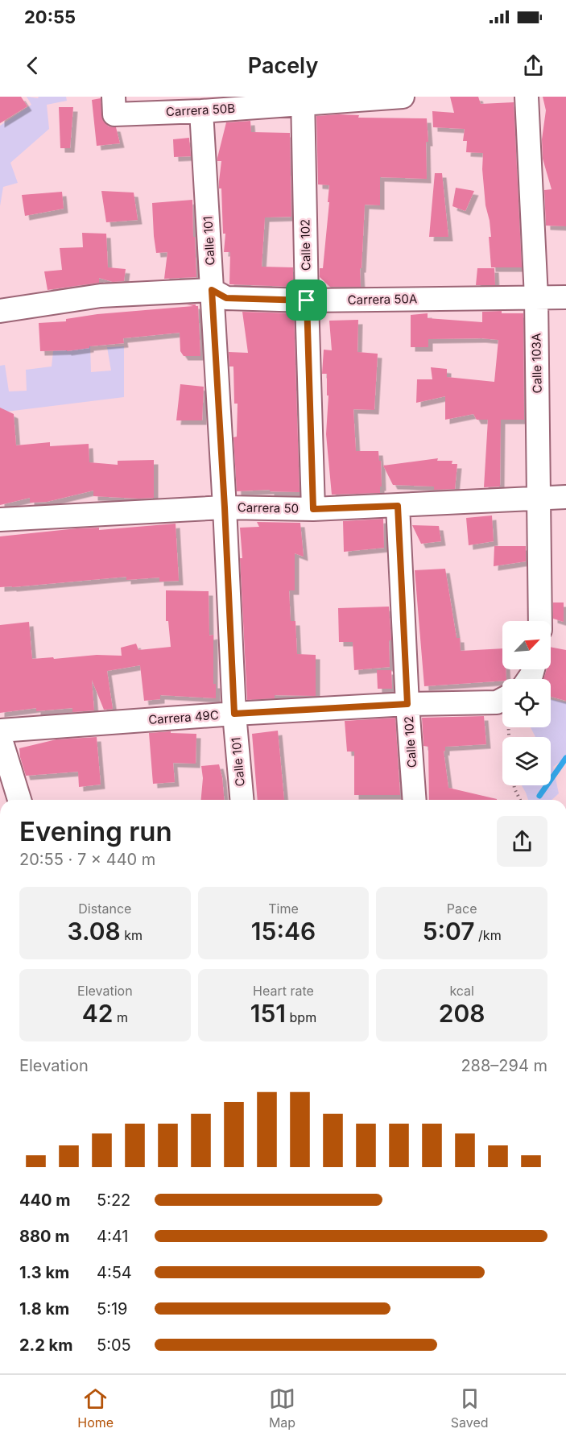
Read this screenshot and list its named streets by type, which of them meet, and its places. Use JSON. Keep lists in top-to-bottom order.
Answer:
{
  "streets": {
    "street": [
      "Carrera 50B",
      "Calle 101",
      "Calle 102",
      "Carrera 50A",
      "Calle 103A",
      "Carrera 50",
      "Carrera 49C"
    ]
  },
  "crossings": [
    ["Carrera 50B", "Calle 101"],
    ["Carrera 50B", "Calle 102"],
    ["Calle 101", "Carrera 50A"],
    ["Calle 101", "Carrera 50"],
    ["Calle 101", "Carrera 49C"],
    ["Calle 102", "Carrera 50A"],
    ["Calle 102", "Carrera 50"],
    ["Calle 102", "Carrera 49C"],
    ["Carrera 50A", "Calle 103A"],
    ["Calle 103A", "Carrera 50"]
  ],
  "north": "top right",
  "page": {
    "status": "20:55",
    "header": "Pacely",
    "heading": ["Evening run", "20:55 · 7 × 440 m"],
    "stats": [
      ["Distance", "3.08 km"],
      ["Time", "15:46"],
      ["Pace", "5:07 /km"],
      ["Elevation", "42 m"],
      ["Heart rate", "151 bpm"],
      ["kcal", "208"]
    ],
    "chart": ["Elevation", "288–294 m"],
    "list": [
      {
        "name": "440 m",
        "note": "5:22"
      },
      {
        "name": "880 m",
        "note": "4:41"
      },
      {
        "name": "1.3 km",
        "note": "4:54"
      },
      {
        "name": "1.8 km",
        "note": "5:19"
      },
      {
        "name": "2.2 km",
        "note": "5:05"
      }
    ],
    "tabs": ["Home", "Map", "Saved"]
  }
}
